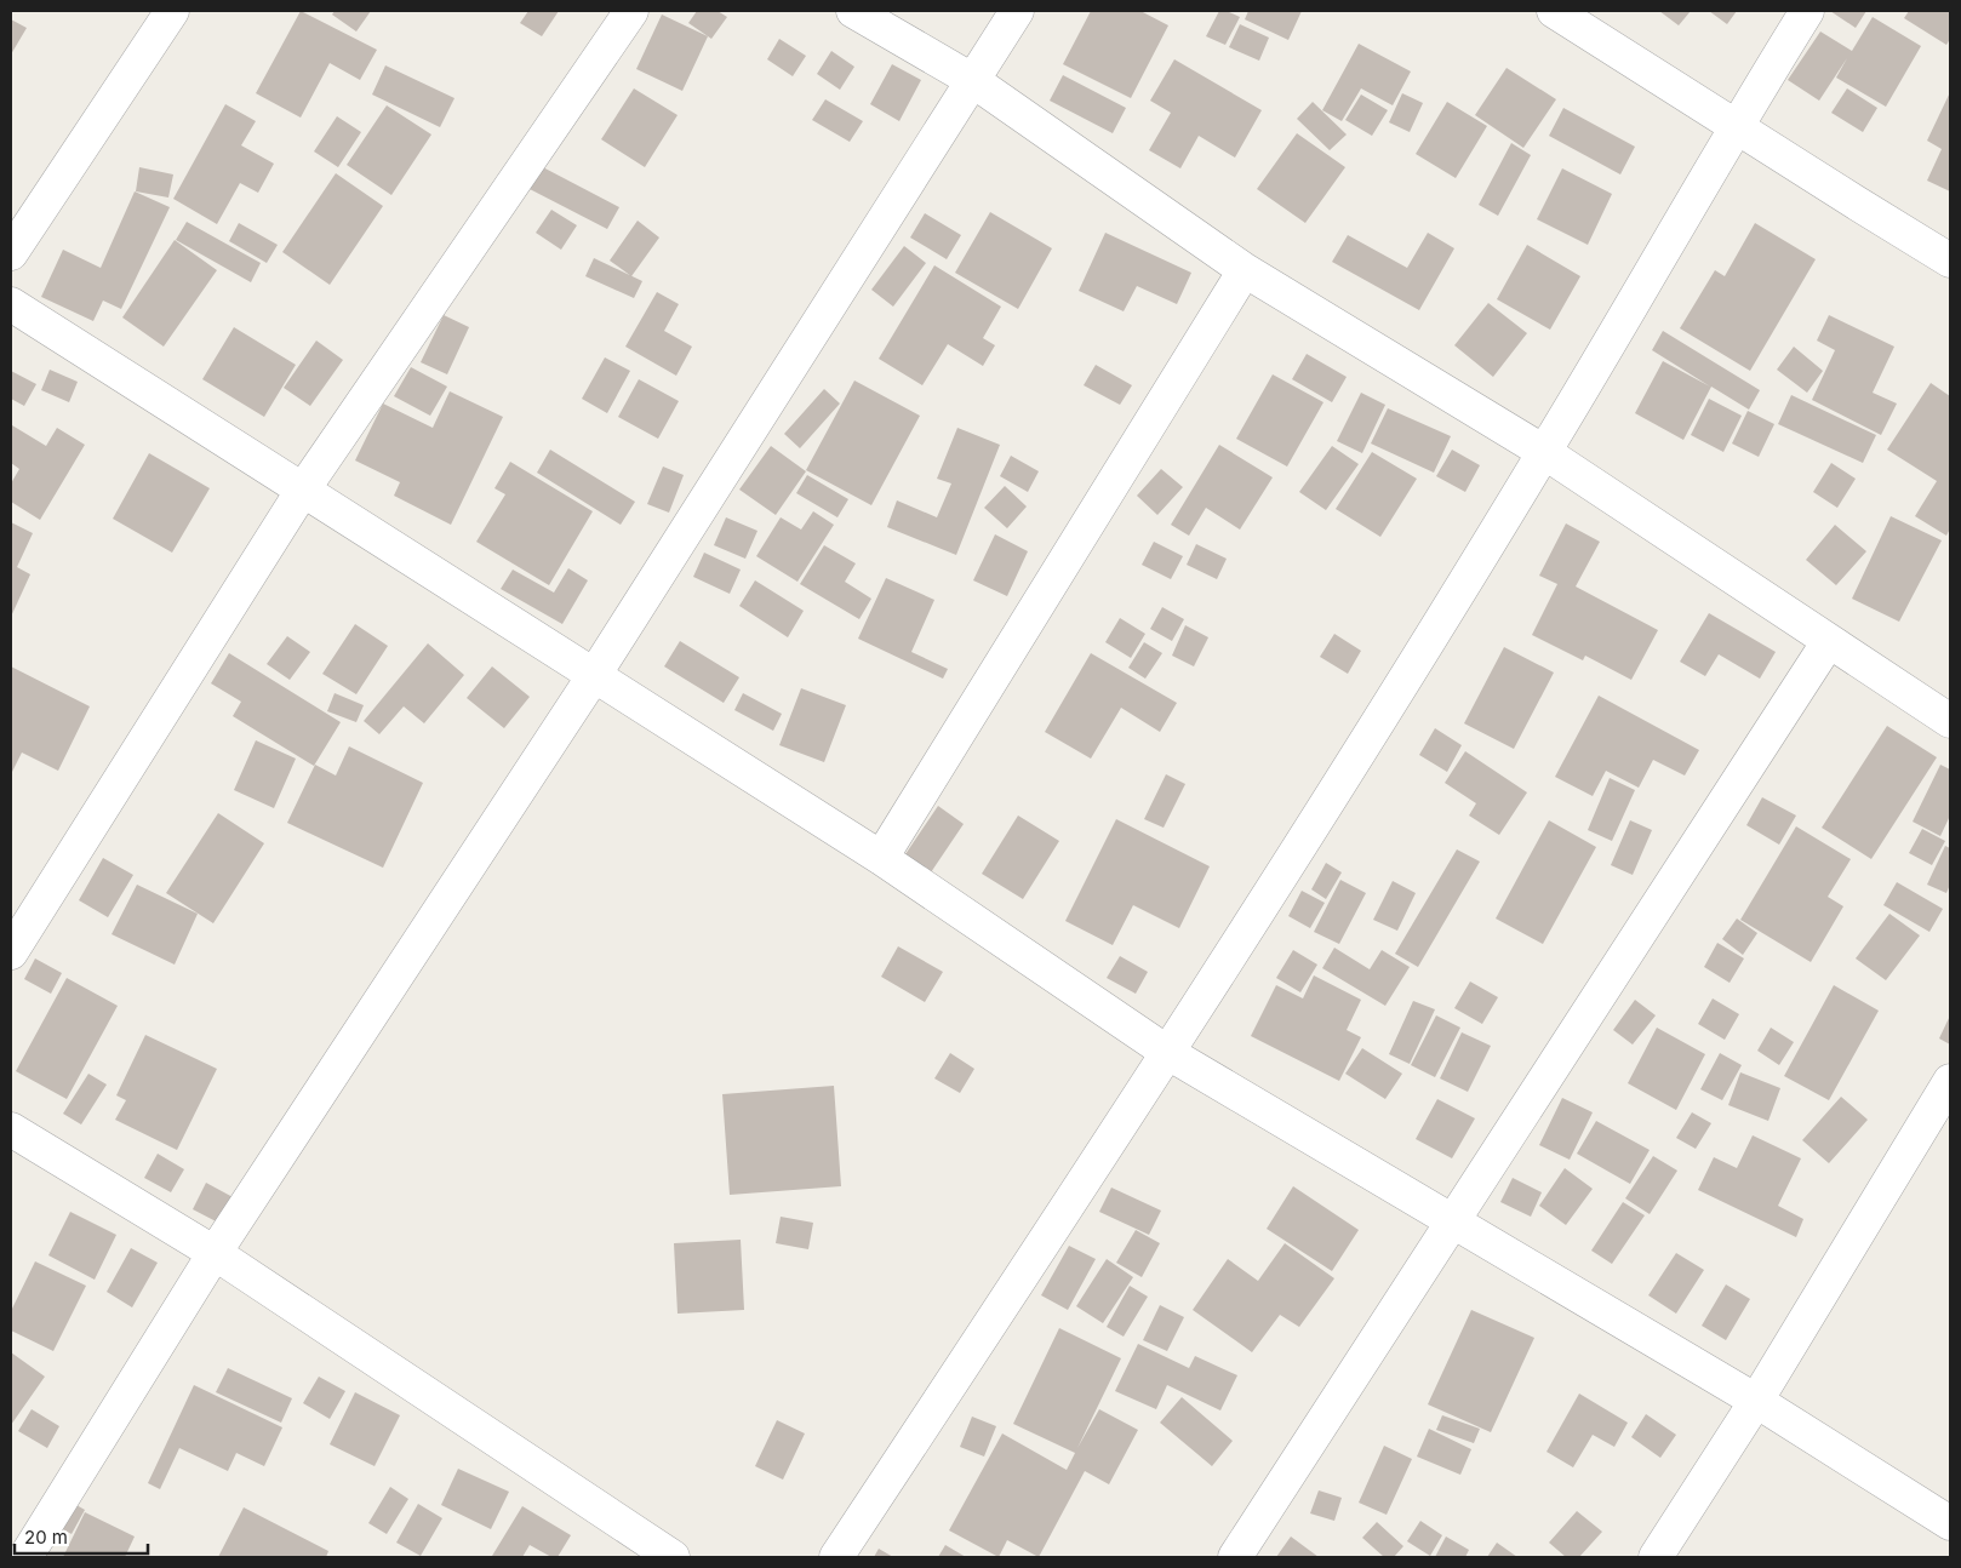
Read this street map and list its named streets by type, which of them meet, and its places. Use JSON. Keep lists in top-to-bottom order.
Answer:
{
  "scale_bar": "20 m"
}
